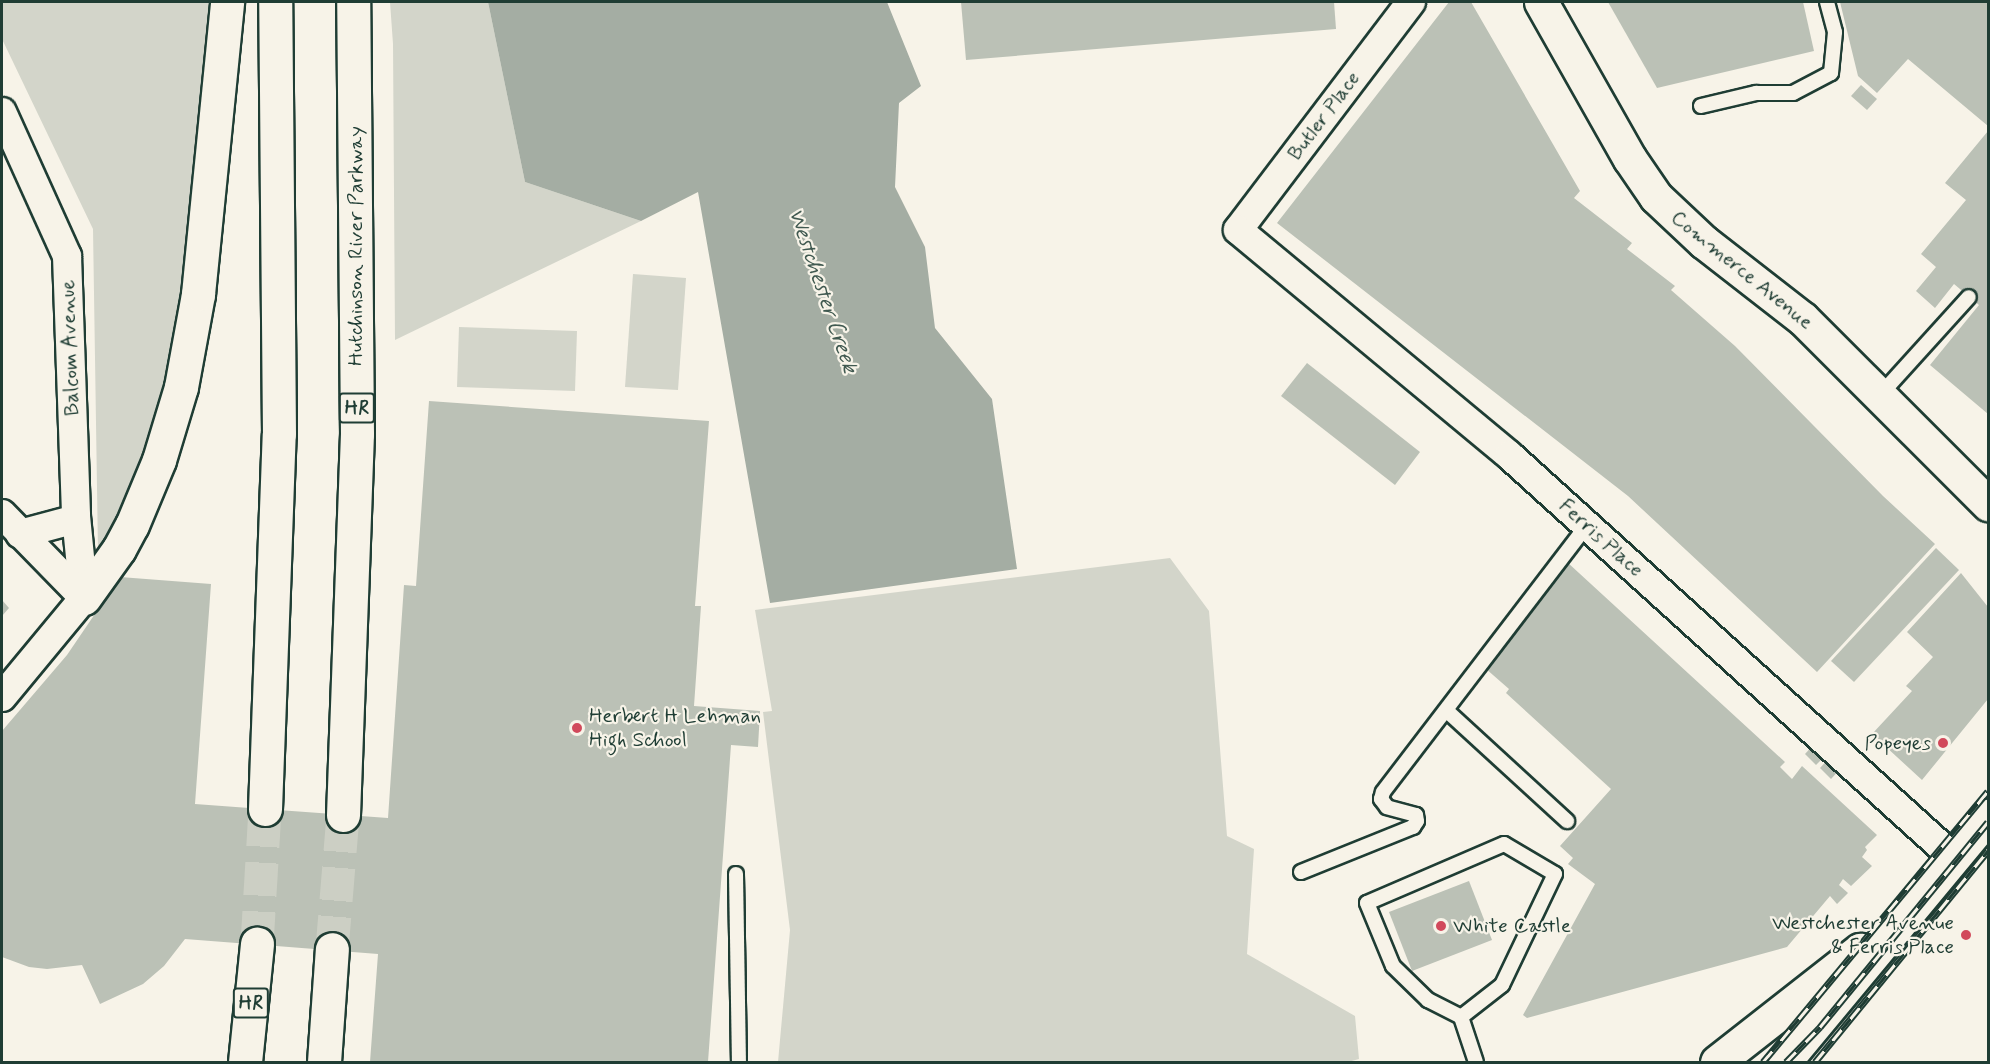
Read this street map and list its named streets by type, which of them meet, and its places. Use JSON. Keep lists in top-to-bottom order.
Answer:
{
  "streets": {
    "main road": ["Hutchinson River Parkway", "Commerce Avenue", "HR"],
    "street": ["Butler Place", "Balcom Avenue", "Ferris Place"]
  },
  "crossings": [
    ["Butler Place", "Ferris Place"]
  ],
  "water": ["Westchester Creek"],
  "places": [
    "Herbert H Lehman High School",
    "Popeyes",
    "White Castle",
    "Westchester Avenue & Ferris Place"
  ]
}
